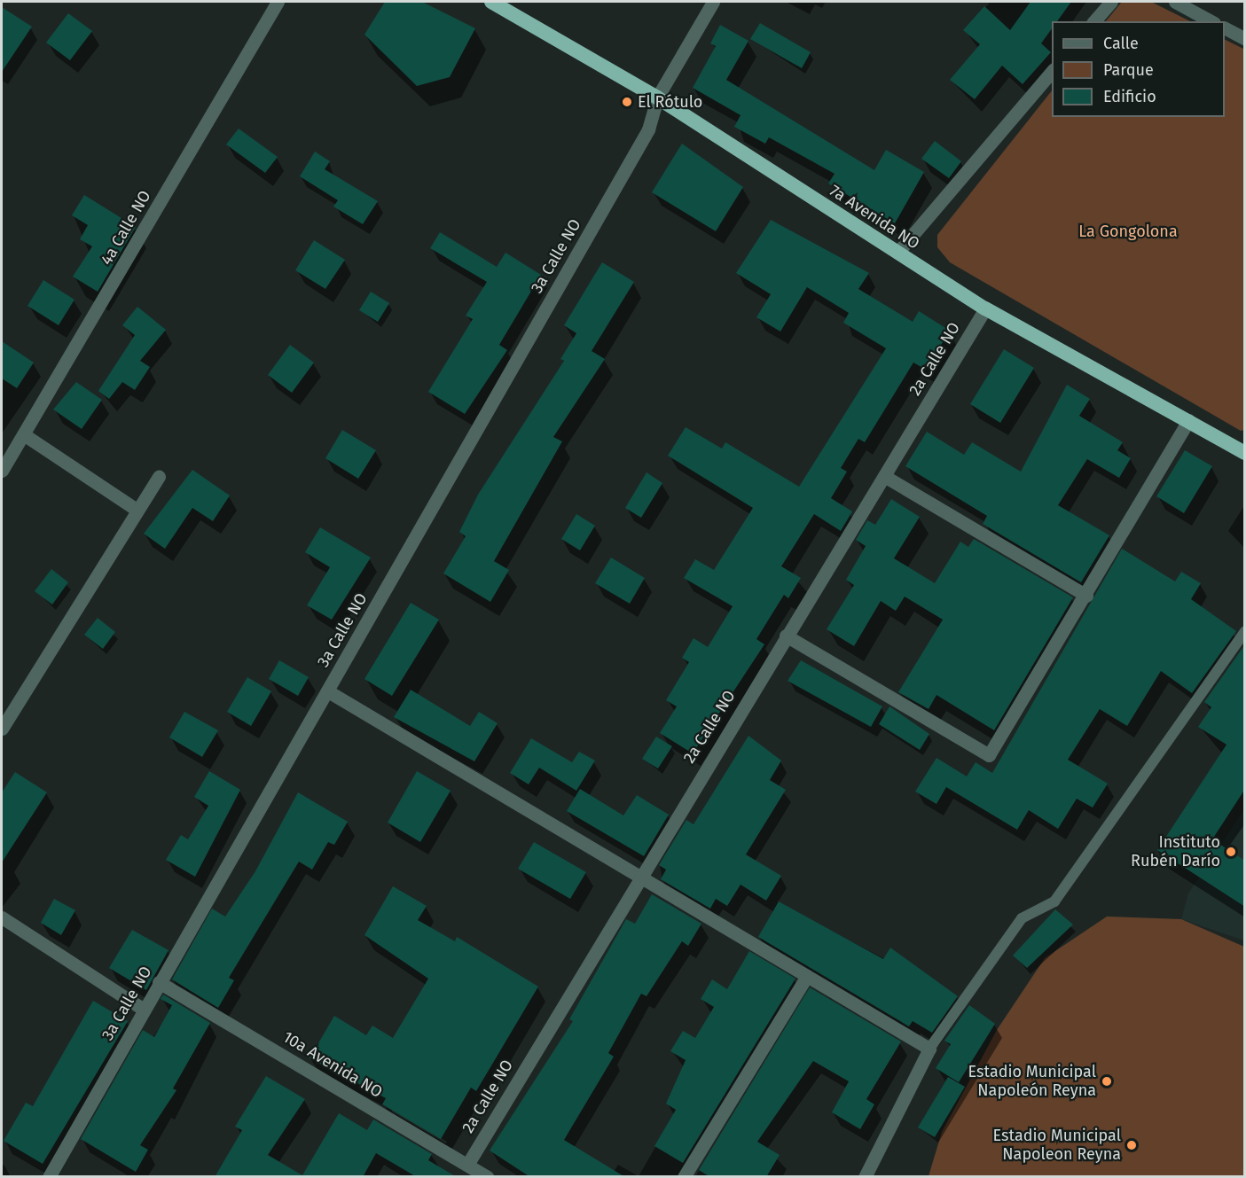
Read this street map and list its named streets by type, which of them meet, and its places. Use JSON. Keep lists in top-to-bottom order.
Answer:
{
  "streets": {
    "highway": ["7a Avenida NO"],
    "street": [
      "4a Calle NO",
      "3a Calle NO",
      "2a Calle NO",
      "10a Avenida NO"
    ]
  },
  "crossings": [
    ["7a Avenida NO", "3a Calle NO"],
    ["7a Avenida NO", "2a Calle NO"],
    ["3a Calle NO", "10a Avenida NO"],
    ["2a Calle NO", "10a Avenida NO"]
  ],
  "parks": ["La Gongolona"],
  "places": [
    "El Rótulo",
    "Instituto Rubén Darío",
    "Estadio Municipal Napoleón Reyna",
    "Estadio Municipal Napoleon Reyna"
  ],
  "legend": ["Calle", "Parque", "Edificio"]
}
